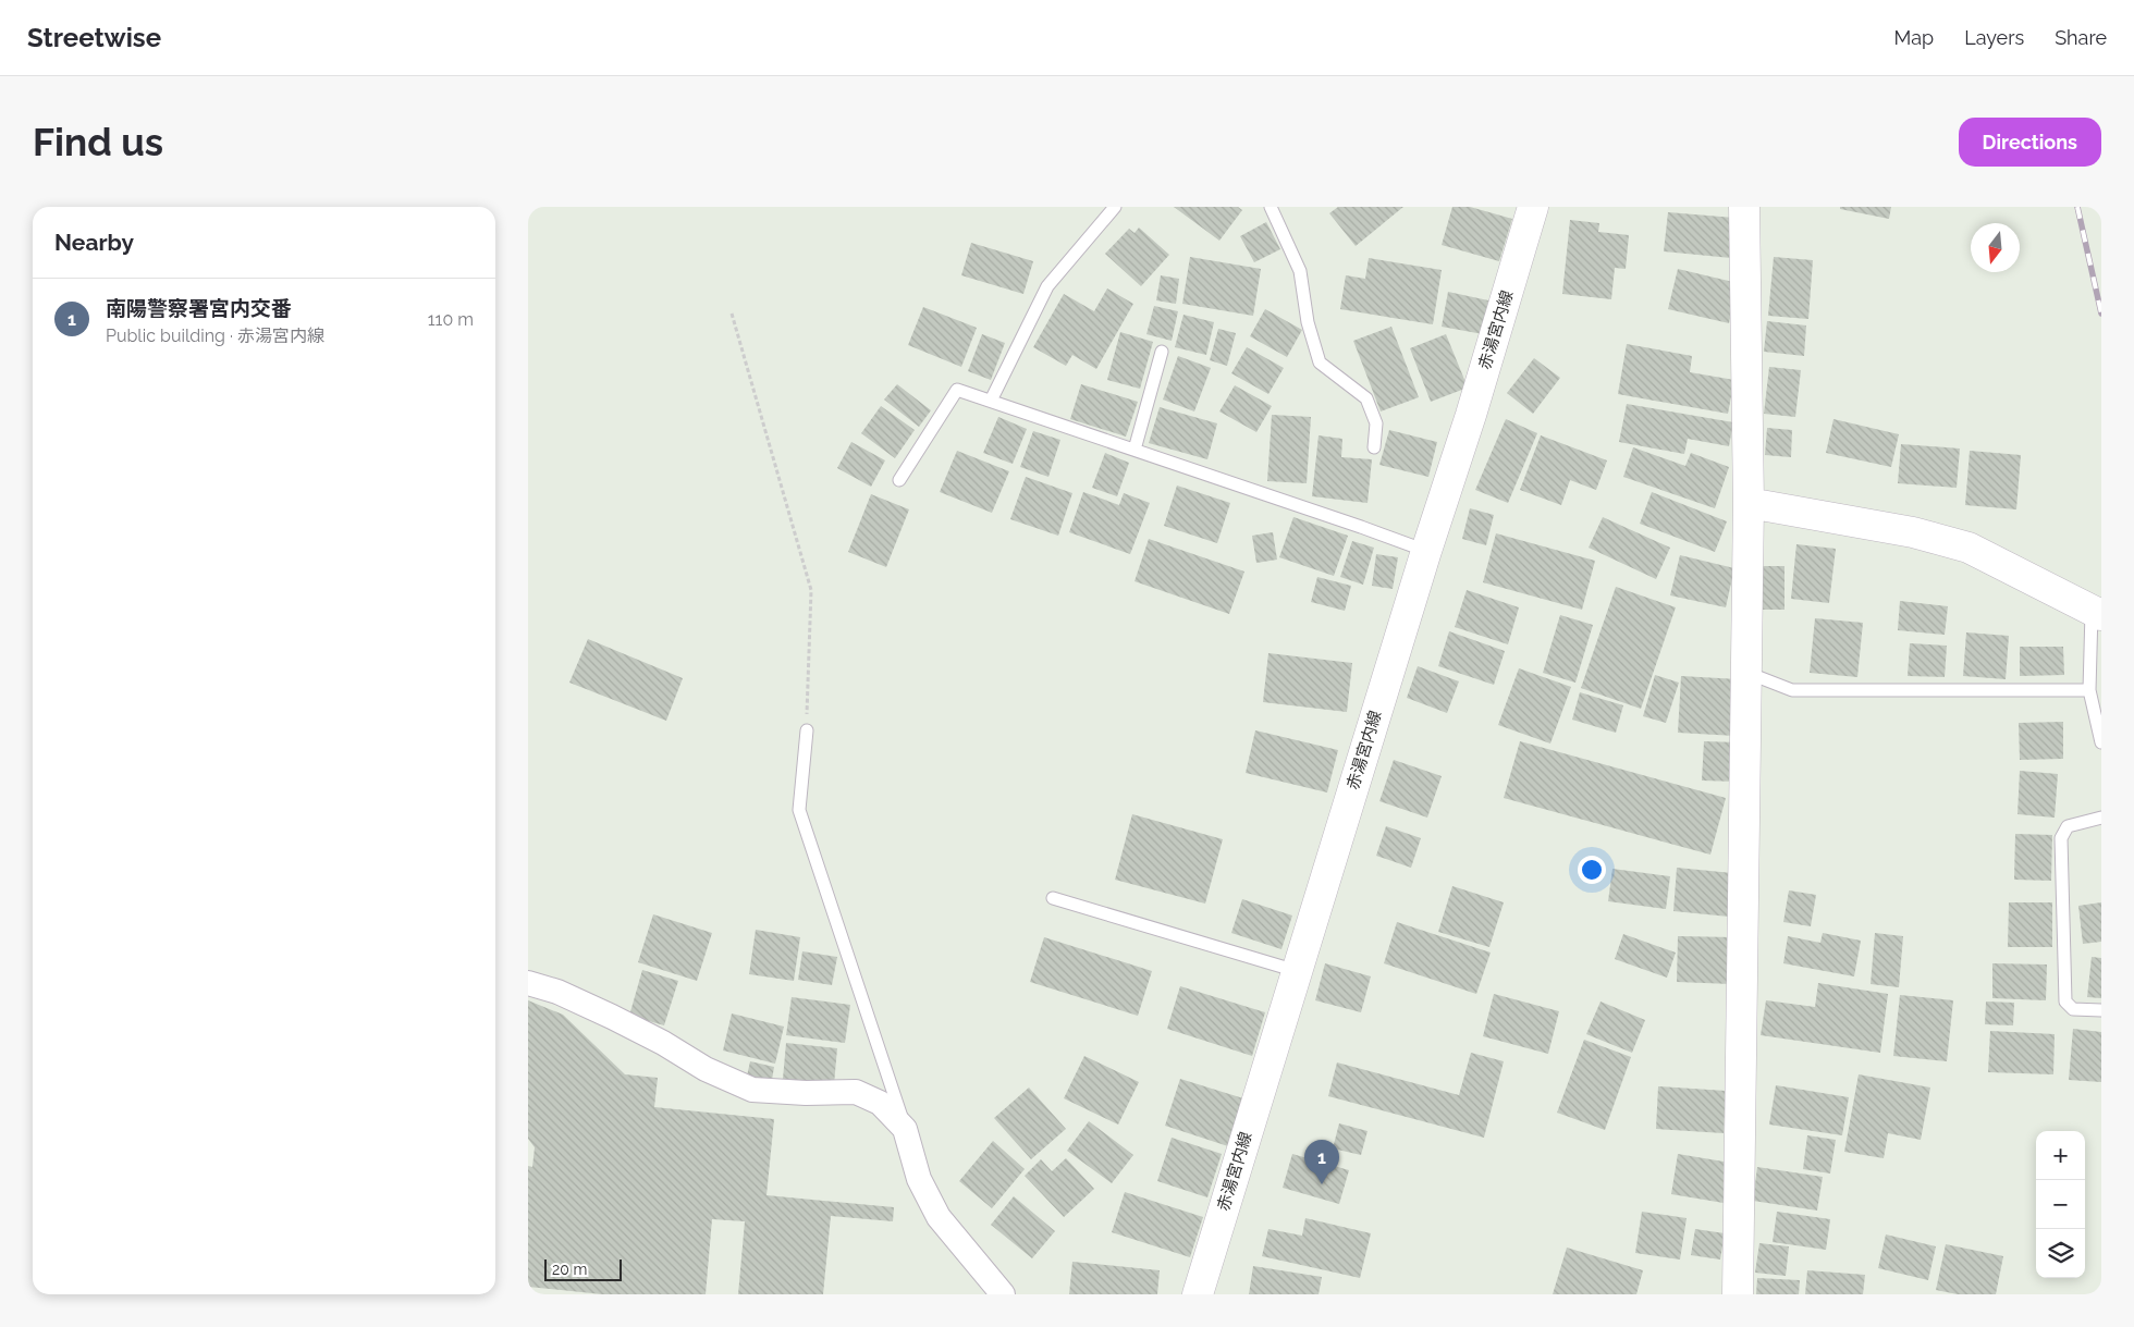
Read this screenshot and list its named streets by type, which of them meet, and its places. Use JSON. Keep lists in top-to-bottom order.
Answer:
{
  "streets": {
    "street": ["赤湯宮内線"]
  },
  "scale_bar": "20 m",
  "north": "bottom",
  "page": {
    "header": "Streetwise",
    "nav": ["Map", "Layers", "Share"],
    "buttons": "Directions",
    "title": "Find us",
    "heading": "Nearby",
    "list": [
      {
        "mark": "1",
        "name": "南陽警察署宮内交番",
        "note": "Public building · 赤湯宮内線",
        "value": "110 m"
      }
    ],
    "map_buttons": ["+", "−"],
    "pins": "1",
    "scale": "20 m"
  }
}
